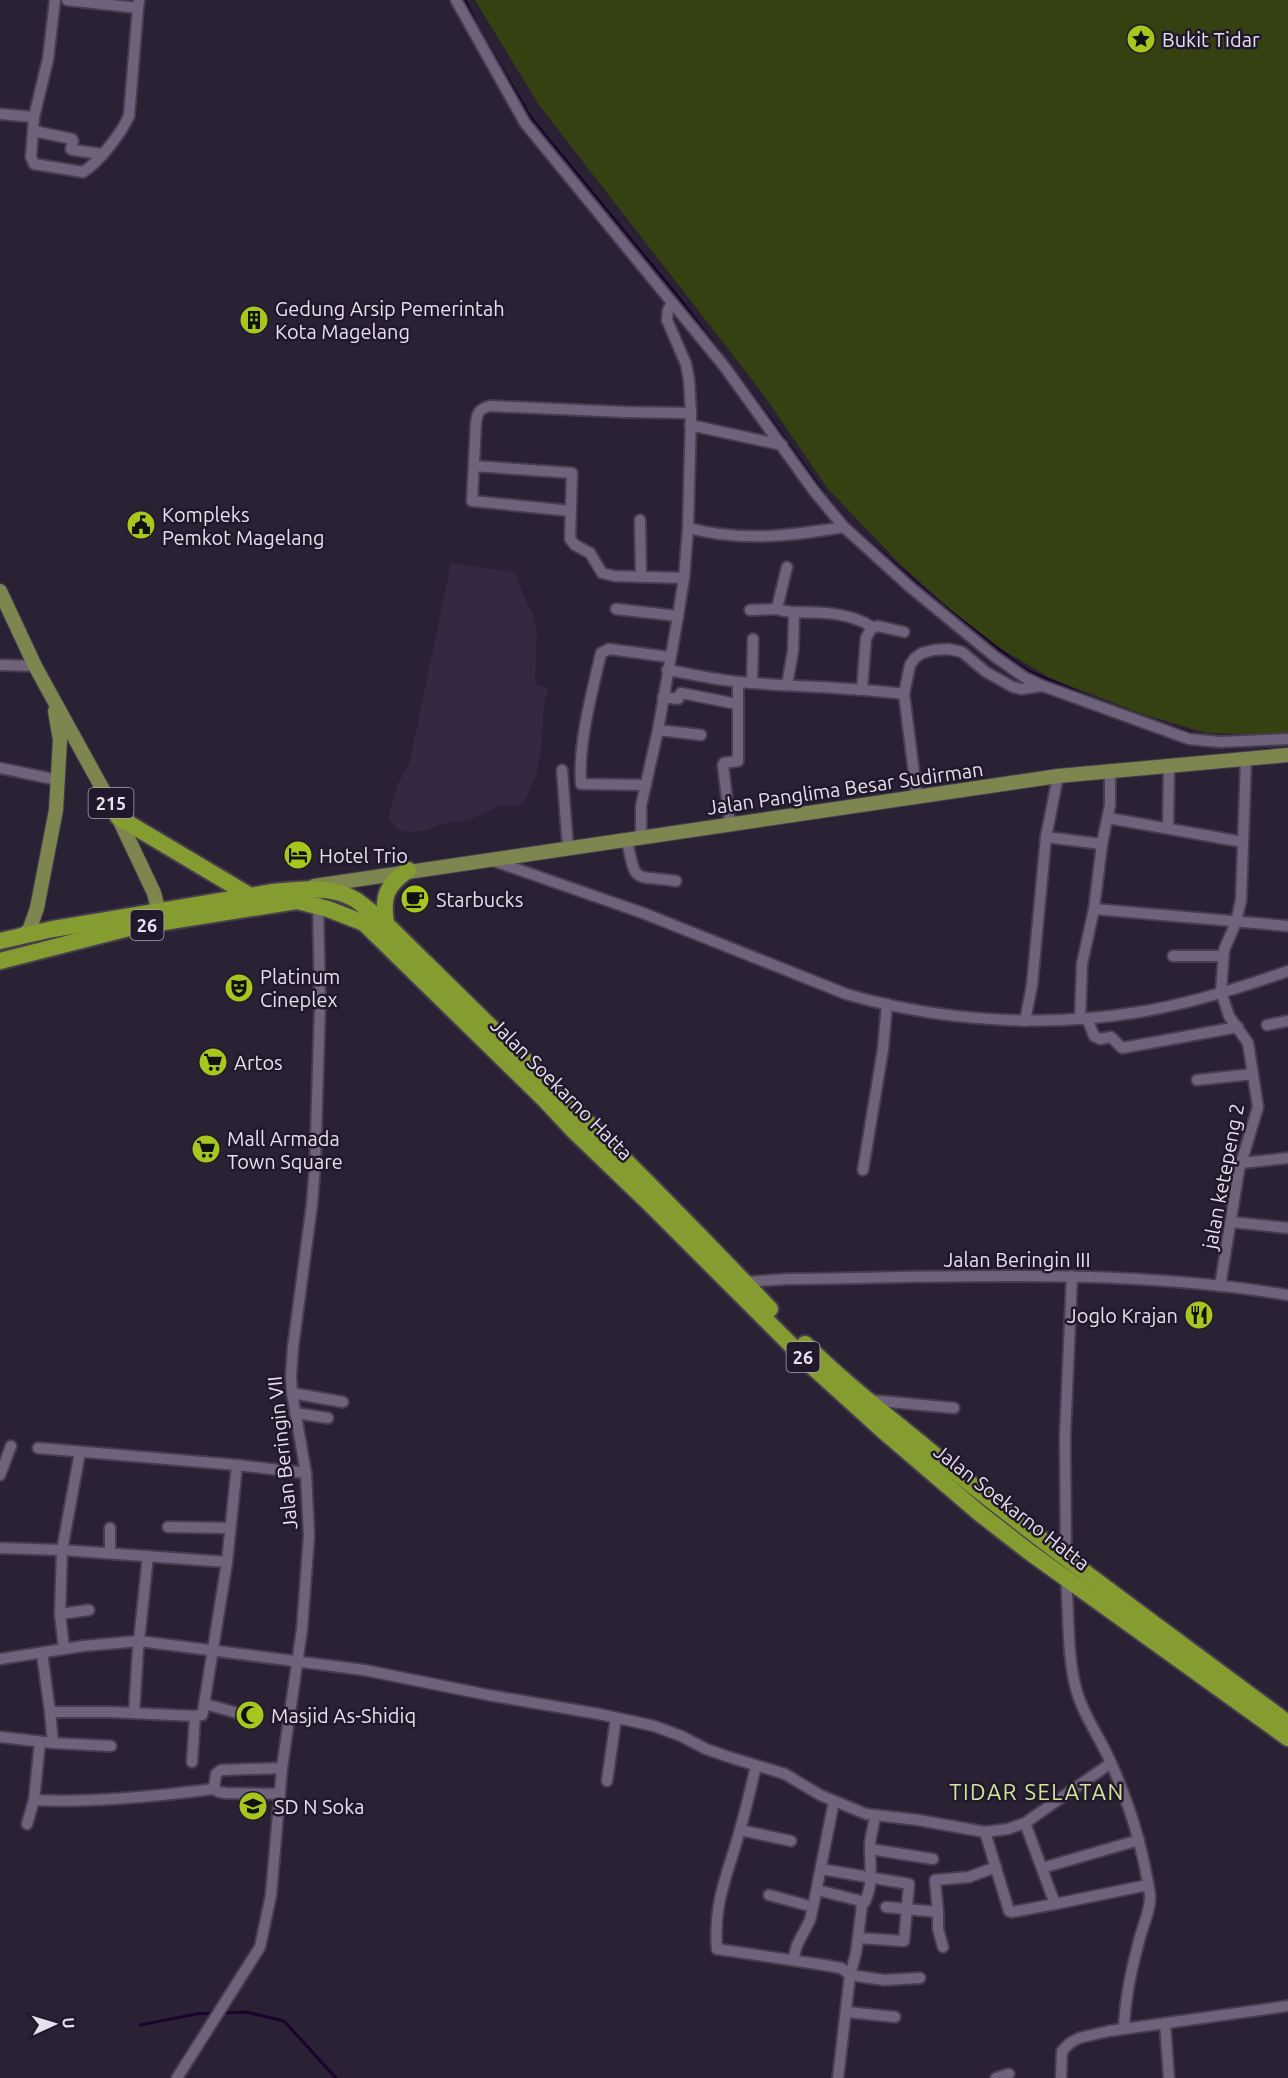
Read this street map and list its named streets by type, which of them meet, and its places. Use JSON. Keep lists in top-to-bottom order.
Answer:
{
  "streets": {
    "highway": ["215", "26", "Jalan Soekarno Hatta"],
    "main road": ["Jalan Panglima Besar Sudirman"],
    "street": ["jalan ketepeng 2", "Jalan Beringin III", "Jalan Beringin VII"]
  },
  "crossings": [
    ["Jalan Panglima Besar Sudirman", "jalan ketepeng 2"],
    ["215", "26"],
    ["26", "Jalan Soekarno Hatta"],
    ["26", "Jalan Beringin VII"],
    ["Jalan Soekarno Hatta", "Jalan Beringin III"],
    ["jalan ketepeng 2", "Jalan Beringin III"]
  ],
  "districts": ["TIDAR SELATAN"],
  "places": {
    "place": ["Bukit Tidar"],
    "building": ["Gedung Arsip Pemerintah Kota Magelang"],
    "public building": ["Kompleks Pemkot Magelang"],
    "hotel": ["Hotel Trio"],
    "cafe": ["Starbucks"],
    "theatre": ["Platinum Cineplex"],
    "supermarket": ["Artos", "Mall Armada Town Square"],
    "restaurant": ["Joglo Krajan"],
    "mosque": ["Masjid As-Shidiq"],
    "school or university": ["SD N Soka"]
  },
  "north": "right"
}
